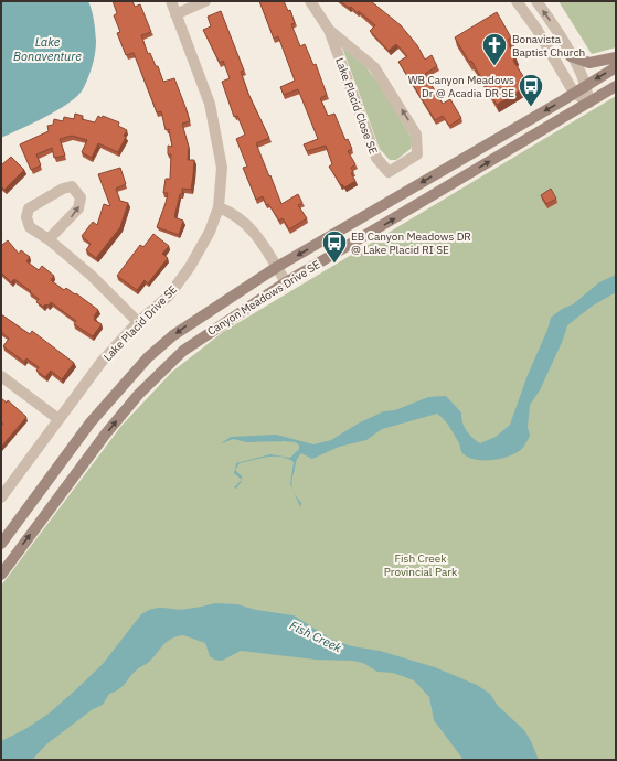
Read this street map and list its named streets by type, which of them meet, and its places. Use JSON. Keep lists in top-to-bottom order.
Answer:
{
  "streets": {
    "main road": ["Canyon Meadows Drive SE"],
    "street": ["Lake Placid Close SE", "Lake Placid Drive SE"]
  },
  "water": ["Lake Bonaventure", "Fish Creek"],
  "parks": ["Fish Creek Provincial Park"],
  "places": {
    "church": ["Bonavista Baptist Church"],
    "bus stop": ["WB Canyon Meadows Dr @ Acadia DR SE", "EB Canyon Meadows DR @ Lake Placid RI SE"]
  }
}
